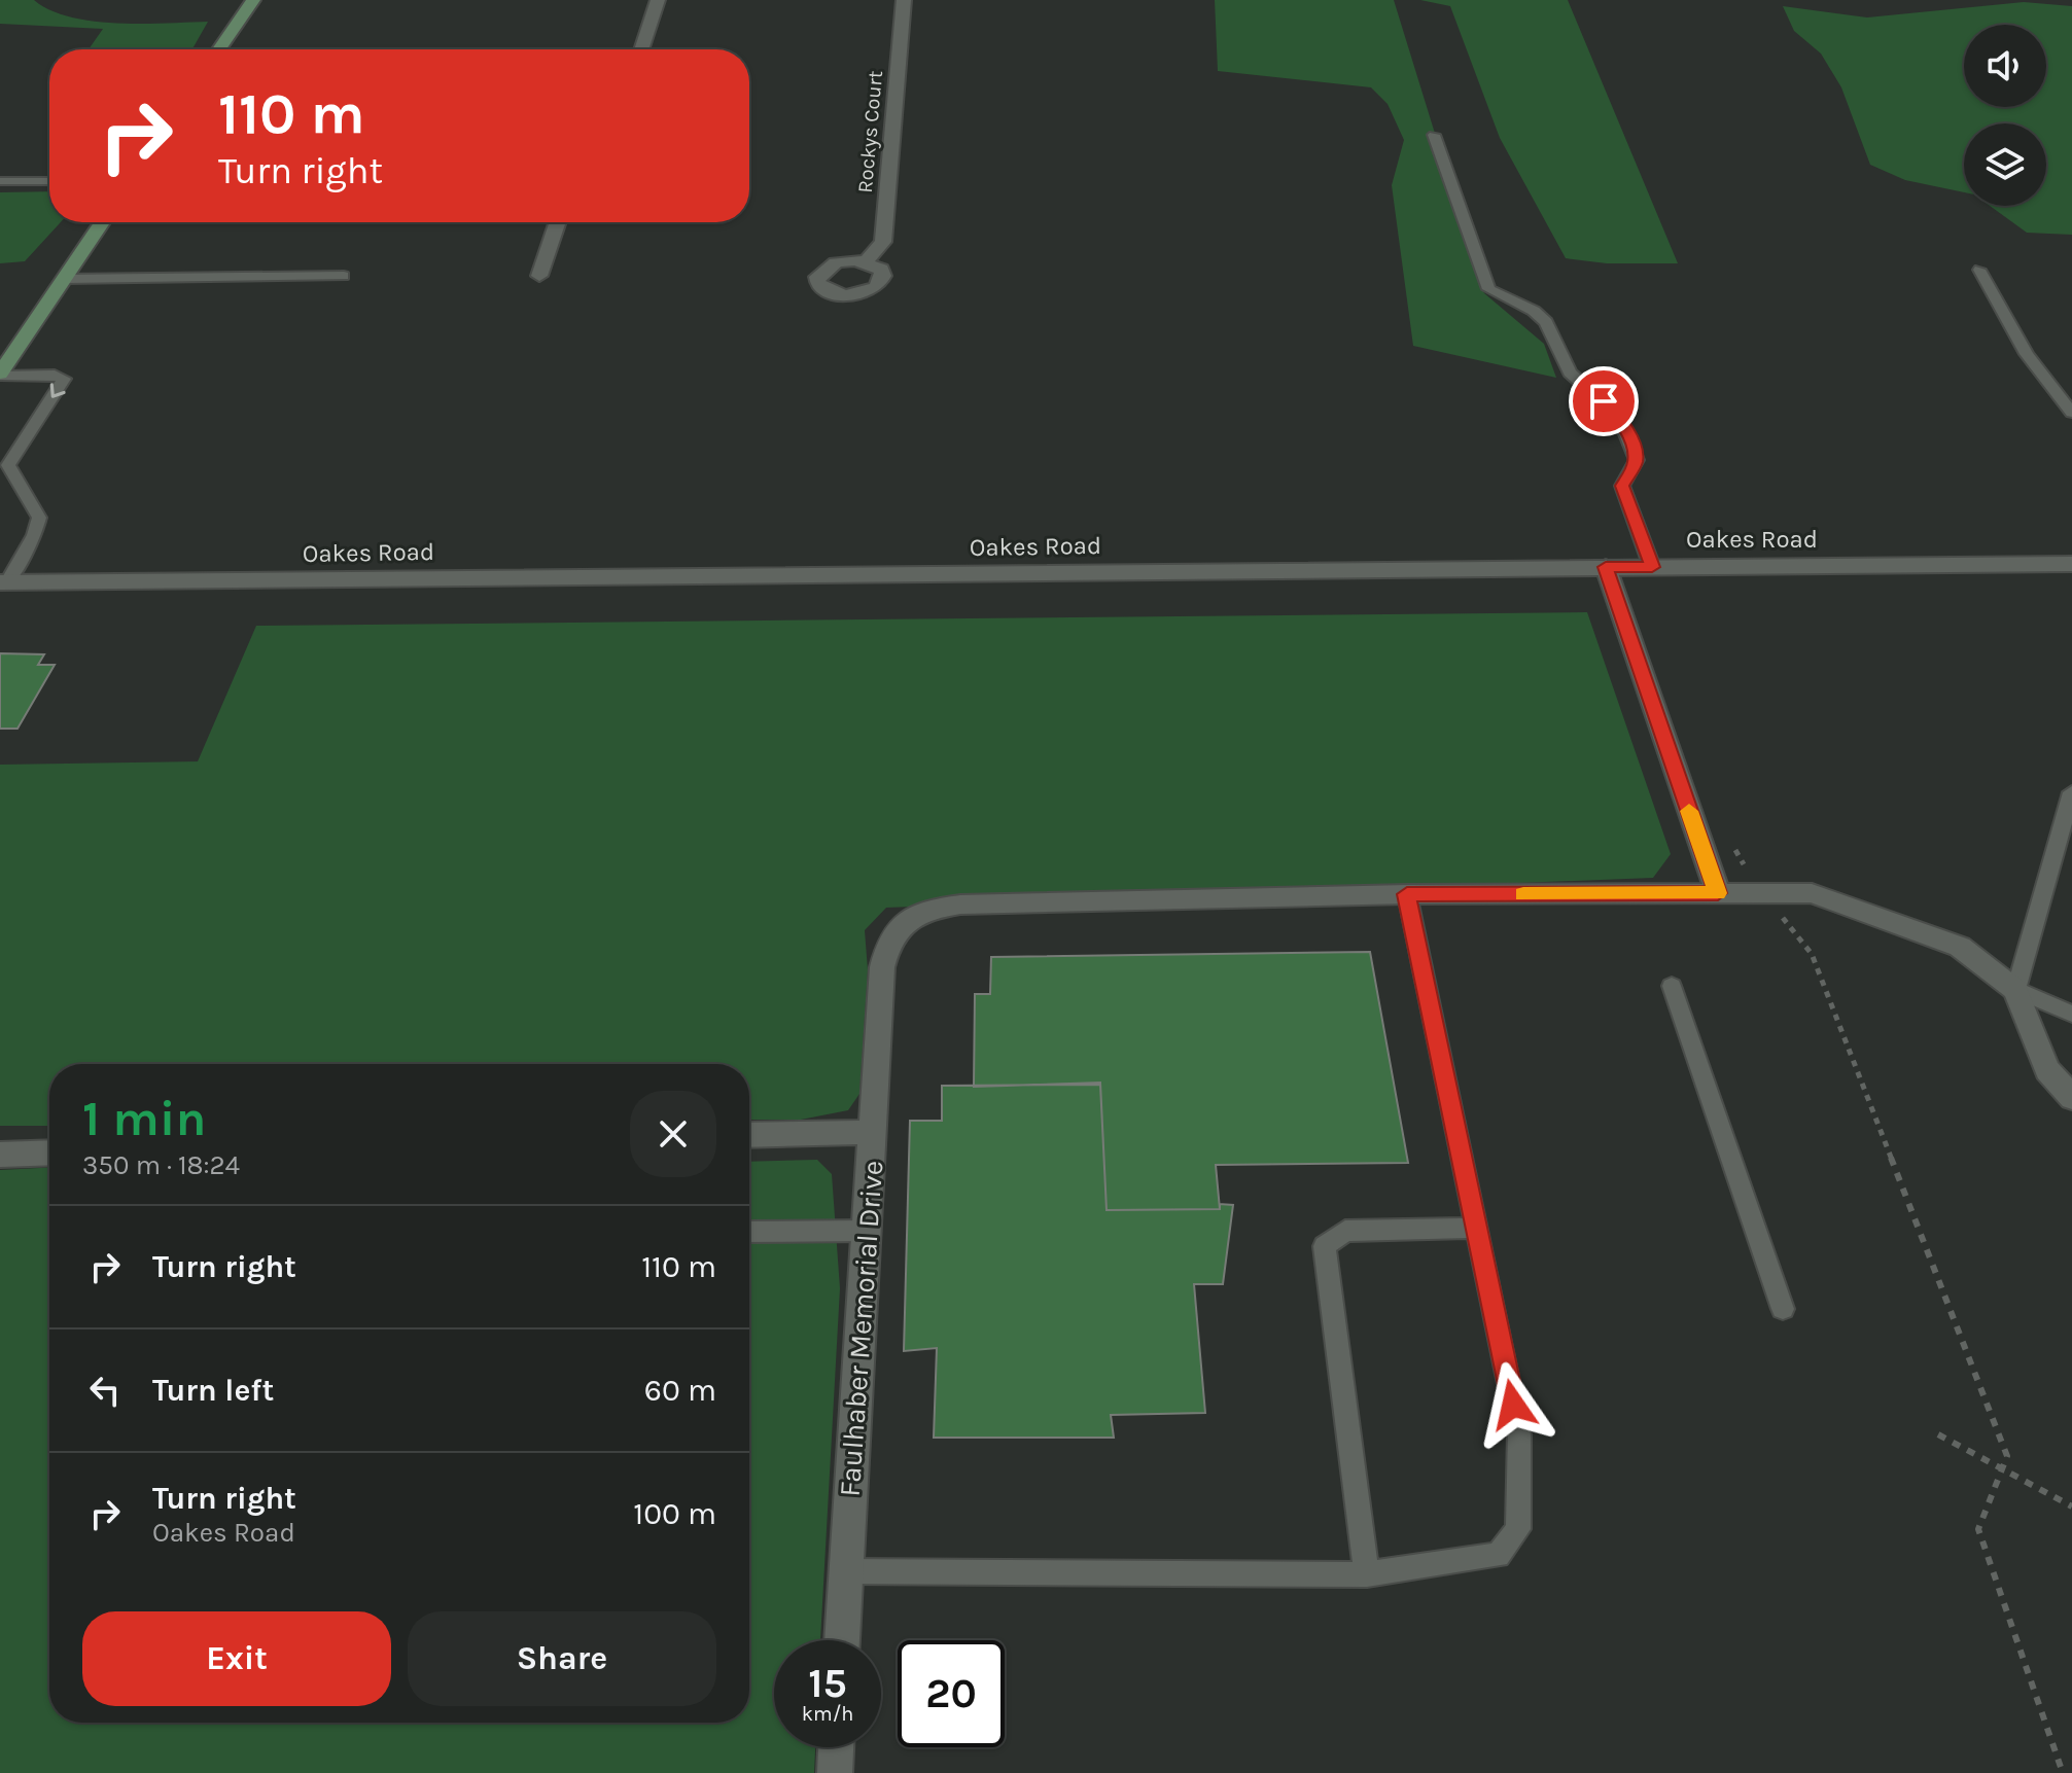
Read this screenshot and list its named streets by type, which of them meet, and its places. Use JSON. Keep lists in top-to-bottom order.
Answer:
{
  "streets": {
    "street": ["Rockys Court", "Oakes Road", "Faulhaber Memorial Drive"]
  },
  "page": {
    "turn": ["110 m", "Turn right"],
    "heading": ["1 min", "350 m · 18:24"],
    "list": [
      {
        "name": "Turn right",
        "value": "110 m"
      },
      {
        "name": "Turn left",
        "value": "60 m"
      },
      {
        "name": "Turn right",
        "note": "Oakes Road",
        "value": "100 m"
      }
    ],
    "buttons": ["Exit", "Share"],
    "speed": "15 km/h",
    "limit": "20"
  }
}
